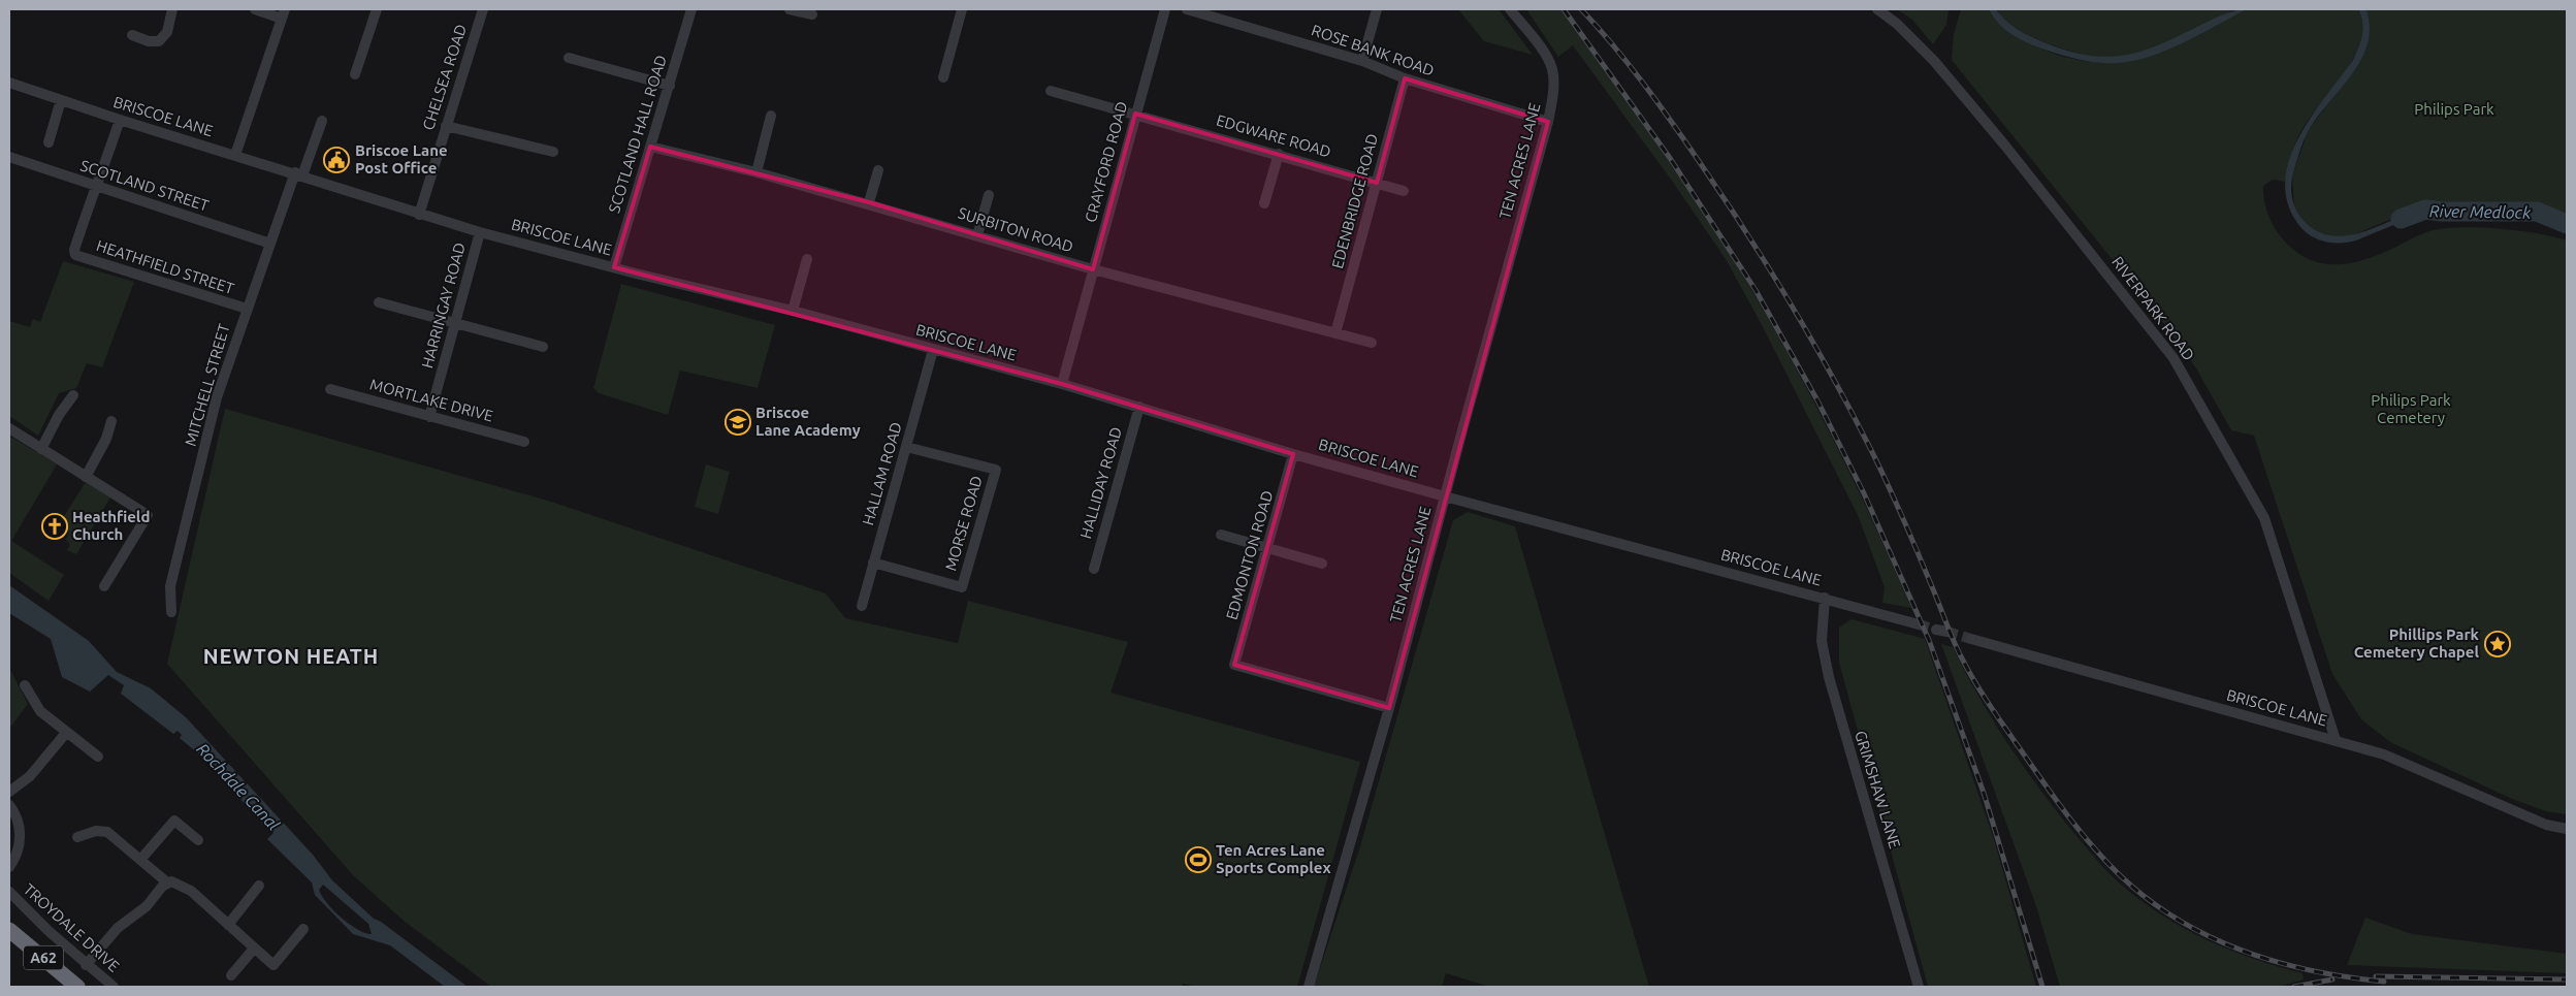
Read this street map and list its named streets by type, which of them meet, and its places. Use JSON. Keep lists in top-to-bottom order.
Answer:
{
  "streets": {
    "highway": ["A62"],
    "street": [
      "ROSE BANK ROAD",
      "CHELSEA ROAD",
      "BRISCOE LANE",
      "SCOTLAND HALL ROAD",
      "EDGWARE ROAD",
      "TEN ACRES LANE",
      "CRAYFORD ROAD",
      "SCOTLAND STREET",
      "EDENBRIDGE ROAD",
      "SURBITON ROAD",
      "HEATHFIELD STREET",
      "HARRINGAY ROAD",
      "RIVERPARK ROAD",
      "MITCHELL STREET",
      "MORTLAKE DRIVE",
      "HALLAM ROAD",
      "HALLIDAY ROAD",
      "MORSE ROAD",
      "EDMONTON ROAD",
      "GRIMSHAW LANE",
      "TROYDALE DRIVE"
    ]
  },
  "crossings": [
    ["ROSE BANK ROAD", "TEN ACRES LANE"],
    ["ROSE BANK ROAD", "EDENBRIDGE ROAD"],
    ["CHELSEA ROAD", "BRISCOE LANE"],
    ["BRISCOE LANE", "SCOTLAND HALL ROAD"],
    ["BRISCOE LANE", "TEN ACRES LANE"],
    ["BRISCOE LANE", "CRAYFORD ROAD"],
    ["BRISCOE LANE", "HARRINGAY ROAD"],
    ["BRISCOE LANE", "RIVERPARK ROAD"],
    ["BRISCOE LANE", "MITCHELL STREET"],
    ["BRISCOE LANE", "HALLAM ROAD"],
    ["BRISCOE LANE", "HALLIDAY ROAD"],
    ["BRISCOE LANE", "EDMONTON ROAD"],
    ["BRISCOE LANE", "GRIMSHAW LANE"],
    ["SCOTLAND HALL ROAD", "SURBITON ROAD"],
    ["EDGWARE ROAD", "CRAYFORD ROAD"],
    ["EDGWARE ROAD", "EDENBRIDGE ROAD"],
    ["TEN ACRES LANE", "EDMONTON ROAD"],
    ["CRAYFORD ROAD", "SURBITON ROAD"],
    ["SCOTLAND STREET", "HEATHFIELD STREET"],
    ["SCOTLAND STREET", "MITCHELL STREET"],
    ["EDENBRIDGE ROAD", "SURBITON ROAD"],
    ["HEATHFIELD STREET", "MITCHELL STREET"],
    ["HARRINGAY ROAD", "MORTLAKE DRIVE"],
    ["HALLAM ROAD", "MORSE ROAD"]
  ],
  "districts": ["NEWTON HEATH"],
  "water": ["River Medlock", "Rochdale Canal"],
  "parks": ["Philips Park", "Philips Park Cemetery"],
  "places": {
    "public building": ["Briscoe Lane Post Office"],
    "school or university": ["Briscoe Lane Academy"],
    "church": ["Heathfield Church"],
    "place": ["Phillips Park Cemetery Chapel"],
    "sports": ["Ten Acres Lane Sports Complex"]
  }
}
